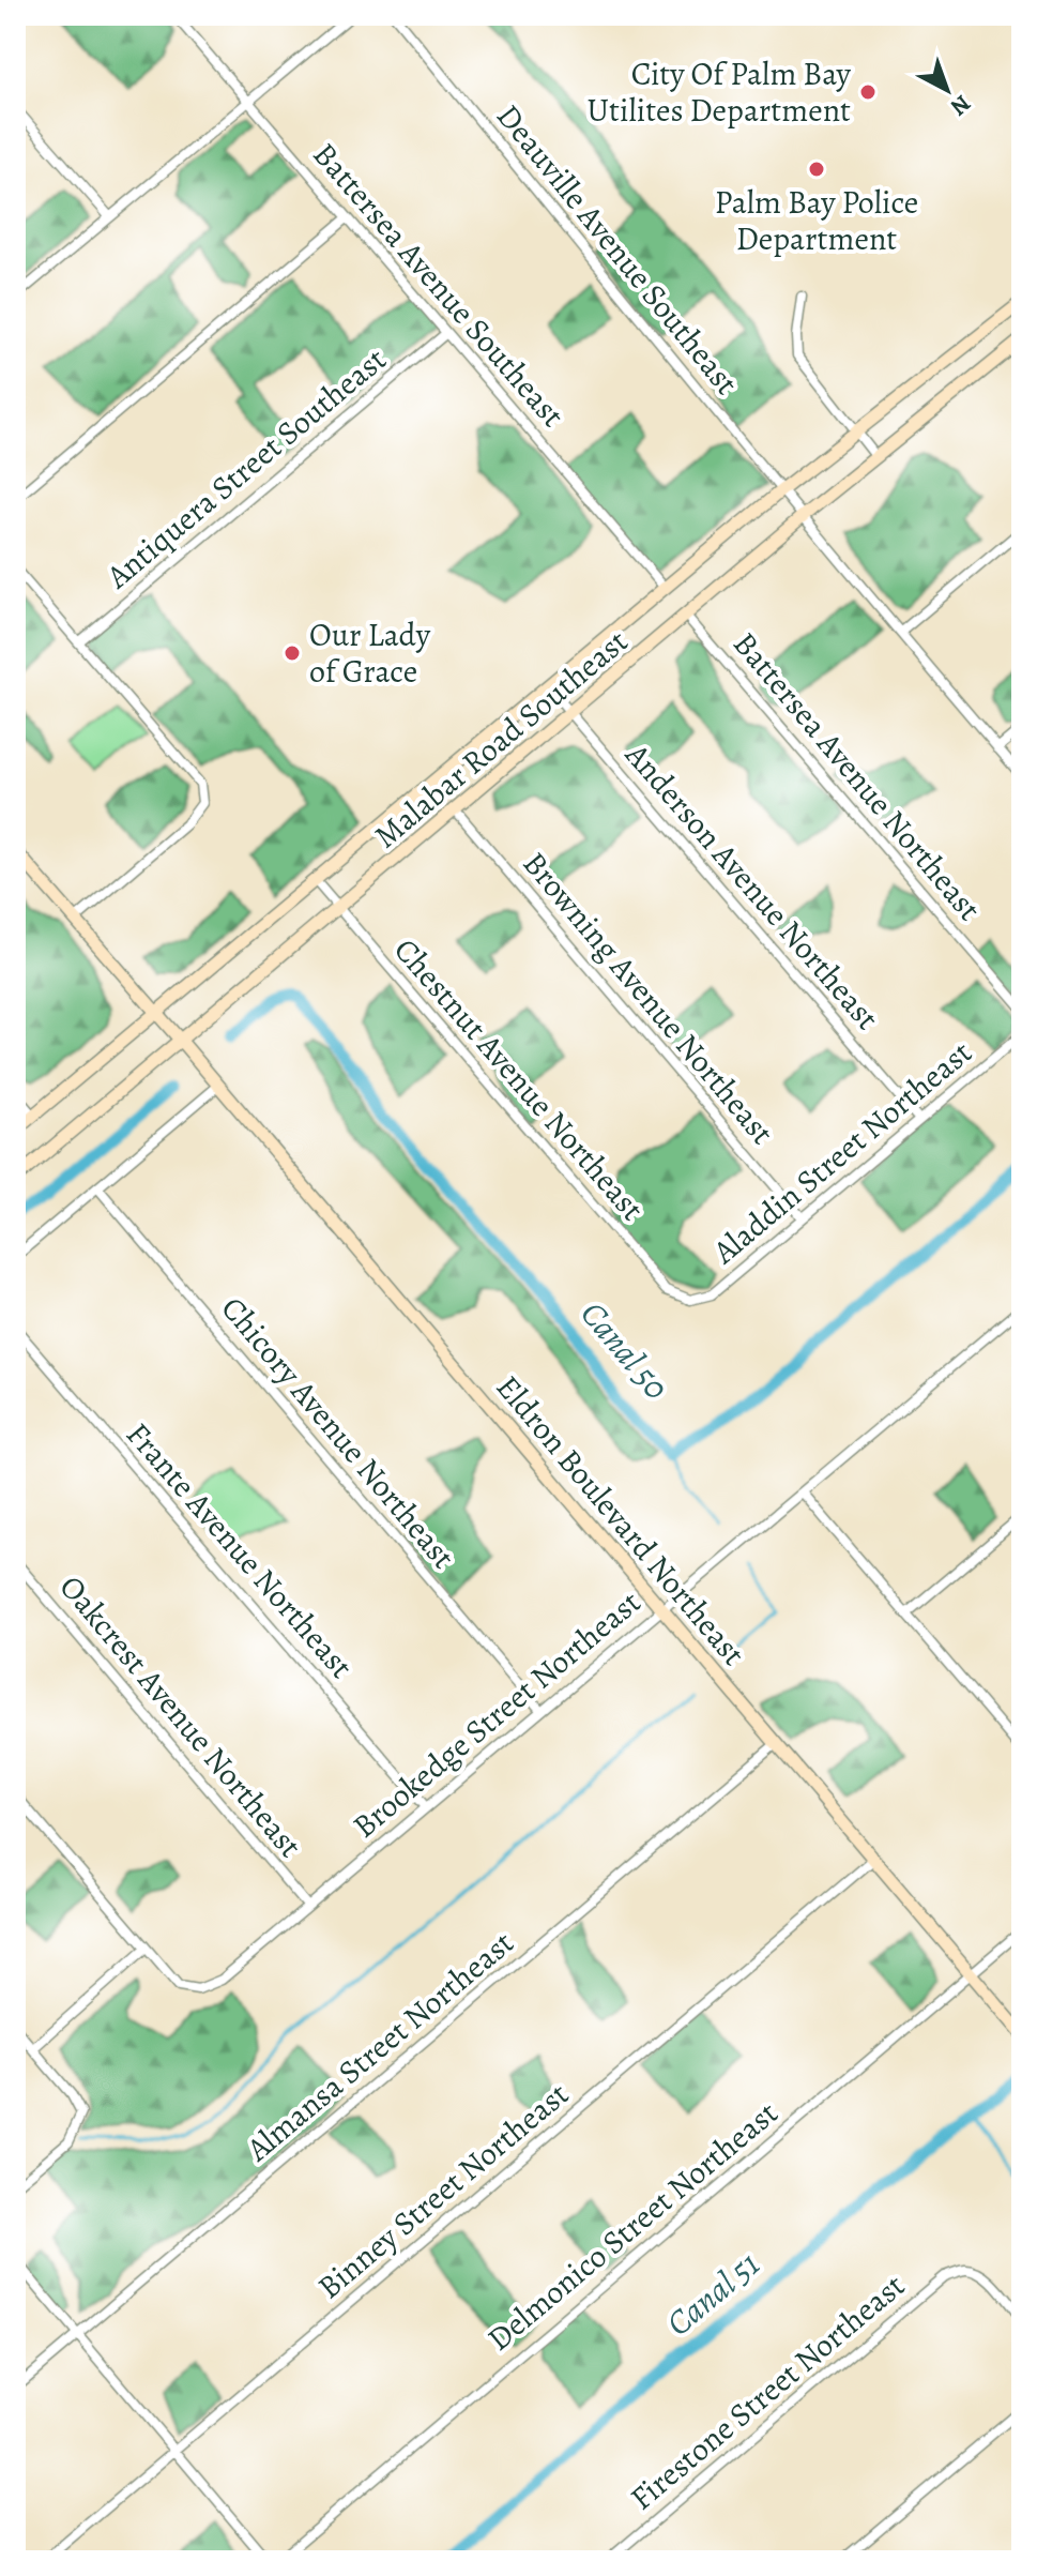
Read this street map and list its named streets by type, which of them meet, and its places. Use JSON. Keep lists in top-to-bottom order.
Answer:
{
  "streets": {
    "main road": ["Malabar Road Southeast", "Eldron Boulevard Northeast"],
    "street": [
      "Deauville Avenue Southeast",
      "Battersea Avenue Southeast",
      "Antiquera Street Southeast",
      "Battersea Avenue Northeast",
      "Anderson Avenue Northeast",
      "Browning Avenue Northeast",
      "Chestnut Avenue Northeast",
      "Aladdin Street Northeast",
      "Chicory Avenue Northeast",
      "Frante Avenue Northeast",
      "Brookedge Street Northeast",
      "Oakcrest Avenue Northeast",
      "Almansa Street Northeast",
      "Binney Street Northeast",
      "Delmonico Street Northeast",
      "Firestone Street Northeast"
    ]
  },
  "crossings": [
    ["Deauville Avenue Southeast", "Malabar Road Southeast"],
    ["Battersea Avenue Southeast", "Antiquera Street Southeast"],
    ["Battersea Avenue Southeast", "Malabar Road Southeast"],
    ["Malabar Road Southeast", "Battersea Avenue Northeast"],
    ["Malabar Road Southeast", "Anderson Avenue Northeast"],
    ["Malabar Road Southeast", "Browning Avenue Northeast"],
    ["Malabar Road Southeast", "Chestnut Avenue Northeast"],
    ["Malabar Road Southeast", "Eldron Boulevard Northeast"],
    ["Anderson Avenue Northeast", "Aladdin Street Northeast"],
    ["Browning Avenue Northeast", "Aladdin Street Northeast"],
    ["Chestnut Avenue Northeast", "Aladdin Street Northeast"],
    ["Chicory Avenue Northeast", "Brookedge Street Northeast"],
    ["Eldron Boulevard Northeast", "Brookedge Street Northeast"],
    ["Eldron Boulevard Northeast", "Almansa Street Northeast"],
    ["Eldron Boulevard Northeast", "Binney Street Northeast"],
    ["Eldron Boulevard Northeast", "Delmonico Street Northeast"],
    ["Frante Avenue Northeast", "Brookedge Street Northeast"],
    ["Brookedge Street Northeast", "Oakcrest Avenue Northeast"]
  ],
  "water": ["Canal 50", "Canal 51"],
  "places": ["City Of Palm Bay Utilites Department", "Palm Bay Police Department", "Our Lady of Grace"],
  "north": "bottom right"
}
